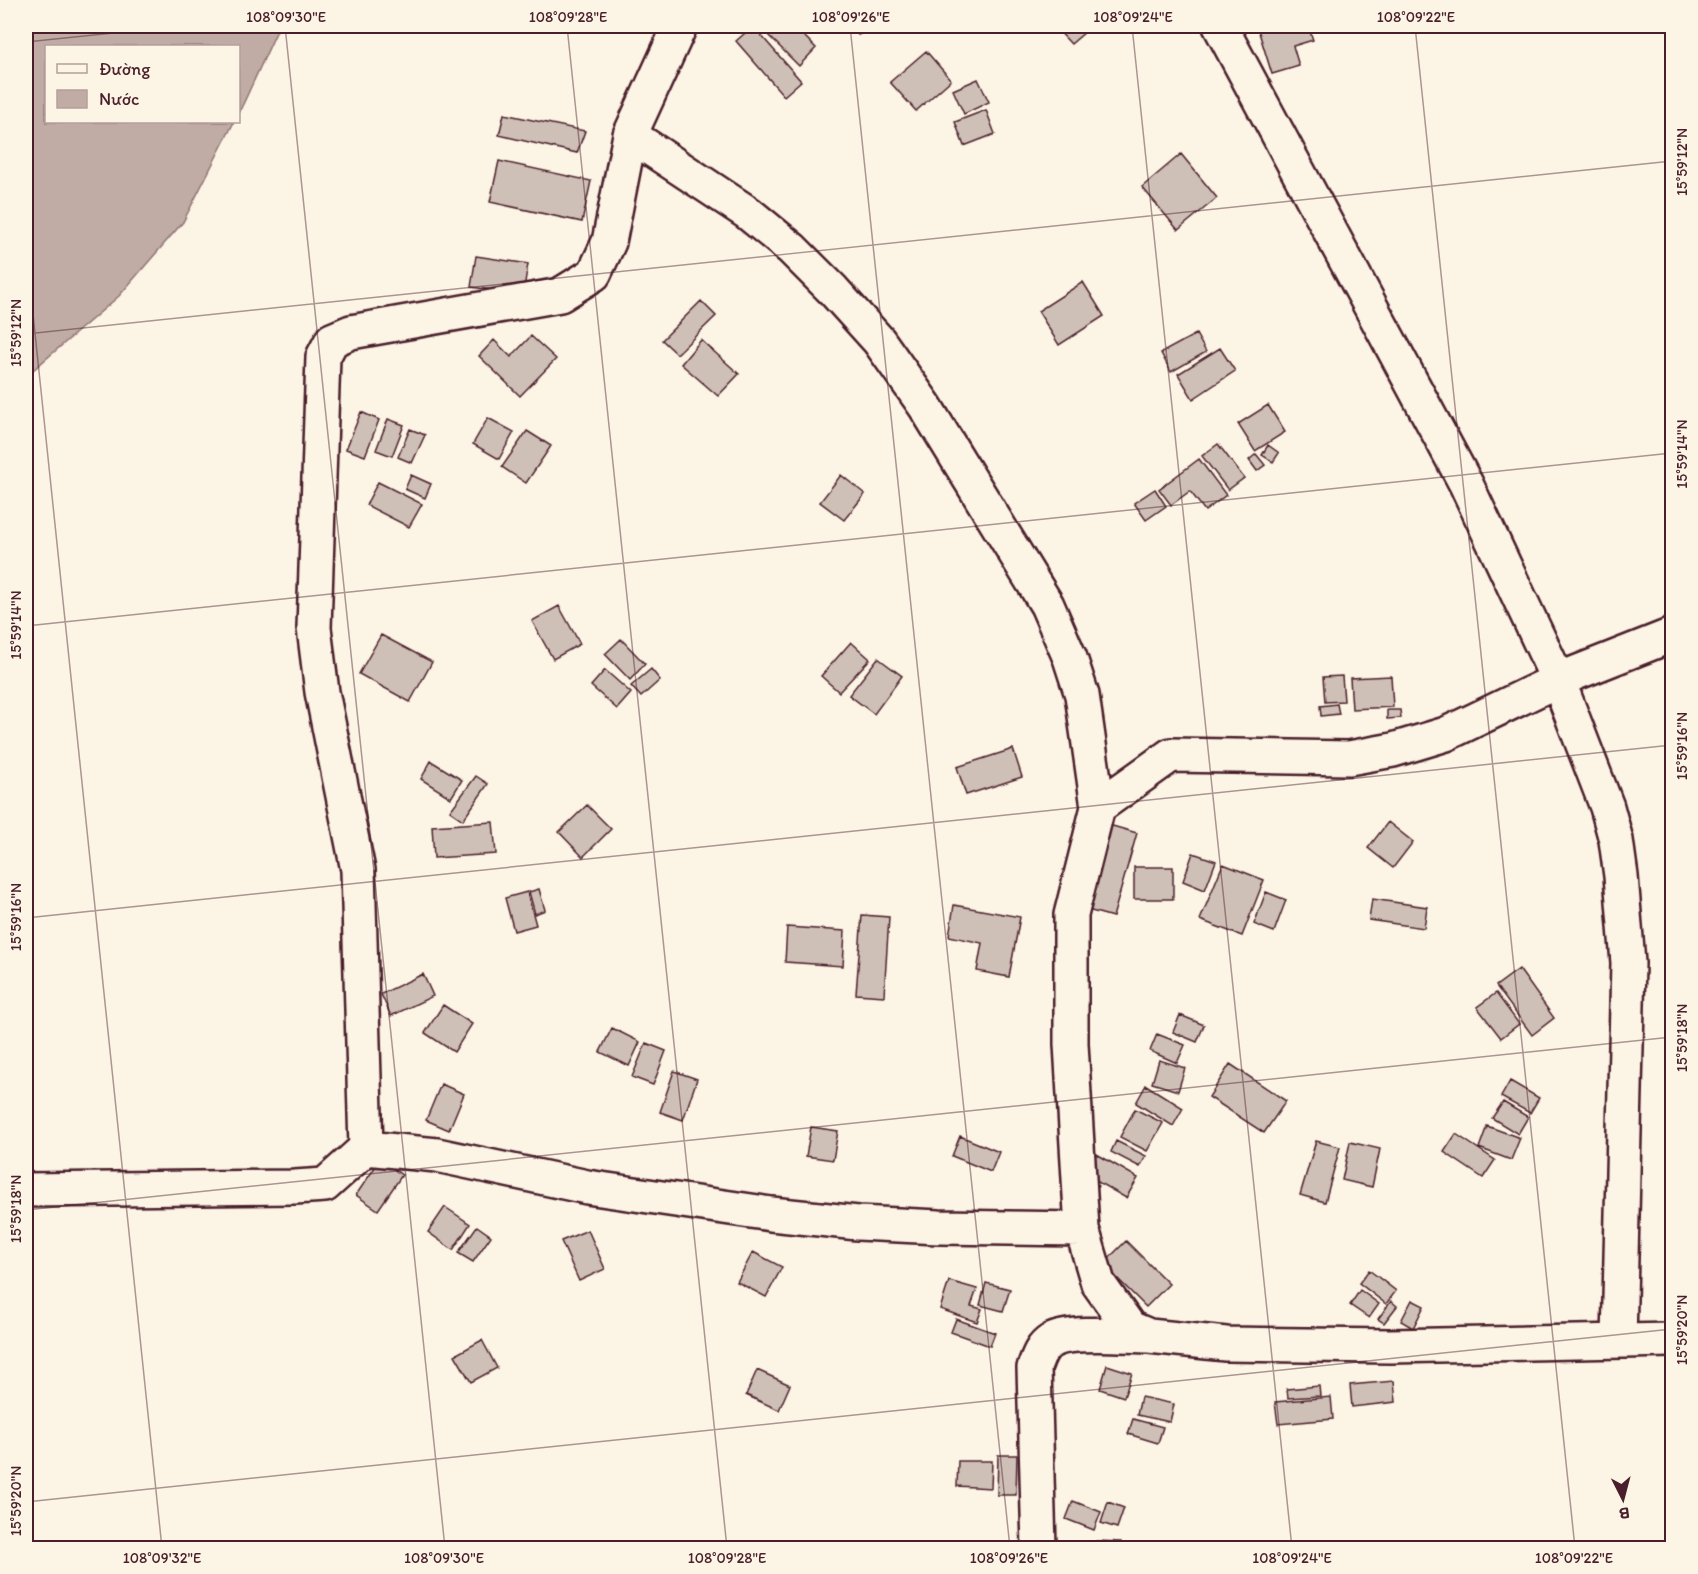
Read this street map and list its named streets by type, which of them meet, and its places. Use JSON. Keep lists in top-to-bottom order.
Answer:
{
  "legend": ["Đường", "Nước"],
  "north": "bottom",
  "coordinates": [
    "108°09'30\"E",
    "108°09'28\"E",
    "108°09'26\"E",
    "108°09'24\"E",
    "108°09'22\"E",
    "15°59'12\"N",
    "15°59'14\"N",
    "15°59'16\"N",
    "15°59'18\"N",
    "15°59'20\"N",
    "108°09'32\"E"
  ]
}
